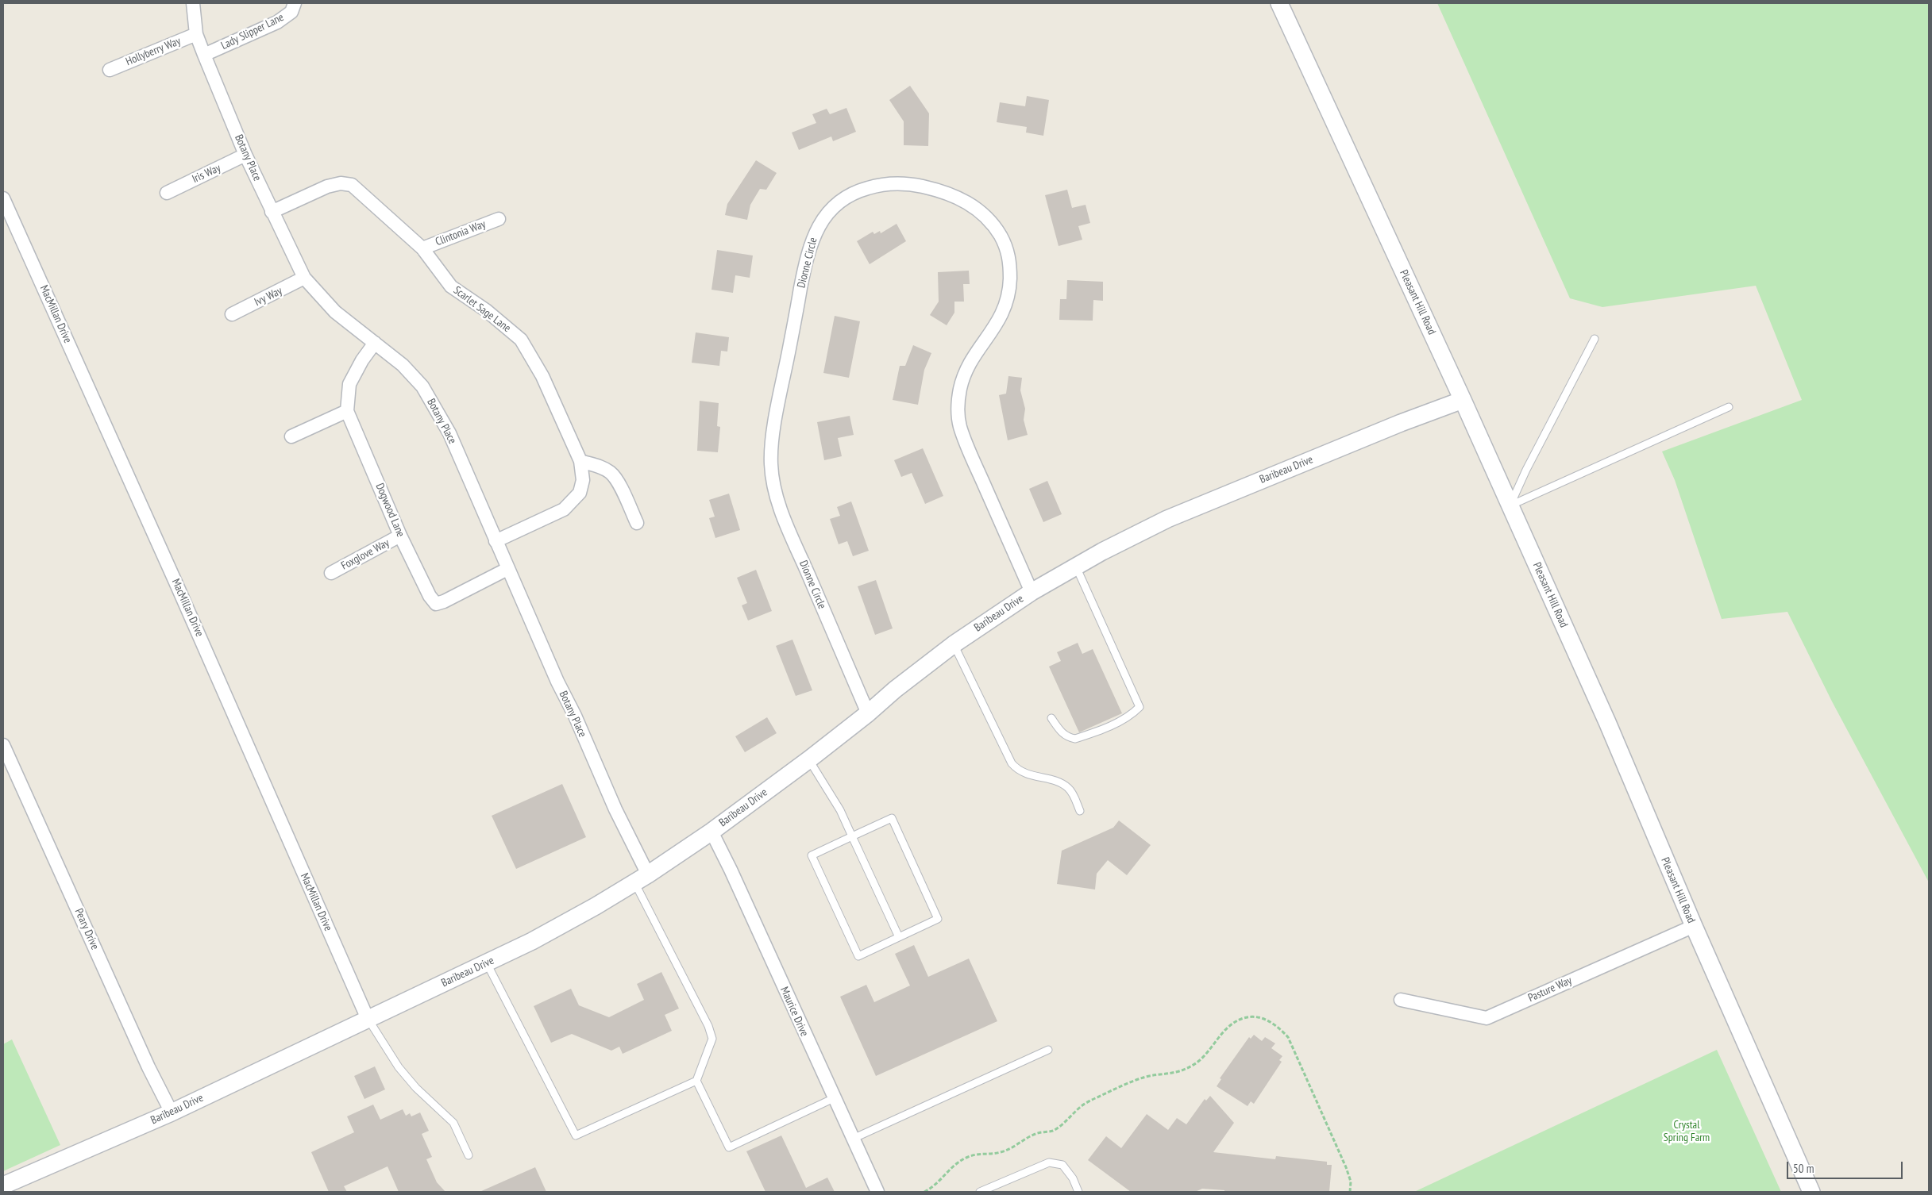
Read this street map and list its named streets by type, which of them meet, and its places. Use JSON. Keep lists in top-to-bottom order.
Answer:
{
  "streets": {
    "street": [
      "Lady Slipper Lane",
      "Hollyberry Way",
      "Botany Place",
      "Iris Way",
      "Clintonia Way",
      "Dionne Circle",
      "Ivy Way",
      "Pleasant Hill Road",
      "Scarlet Sage Lane",
      "MacMillan Drive",
      "Baribeau Drive",
      "Dogwood Lane",
      "Foxglove Way",
      "Peary Drive",
      "Pasture Way",
      "Maurice Drive"
    ]
  },
  "crossings": [
    ["Lady Slipper Lane", "Botany Place"],
    ["Hollyberry Way", "Botany Place"],
    ["Botany Place", "Iris Way"],
    ["Botany Place", "Ivy Way"],
    ["Botany Place", "Scarlet Sage Lane"],
    ["Botany Place", "Baribeau Drive"],
    ["Botany Place", "Dogwood Lane"],
    ["Clintonia Way", "Scarlet Sage Lane"],
    ["Dionne Circle", "Baribeau Drive"],
    ["Pleasant Hill Road", "Baribeau Drive"],
    ["Pleasant Hill Road", "Pasture Way"],
    ["MacMillan Drive", "Baribeau Drive"],
    ["Baribeau Drive", "Peary Drive"],
    ["Baribeau Drive", "Maurice Drive"],
    ["Dogwood Lane", "Foxglove Way"]
  ],
  "parks": ["Crystal Spring Farm"],
  "scale_bar": "50 m"
}
